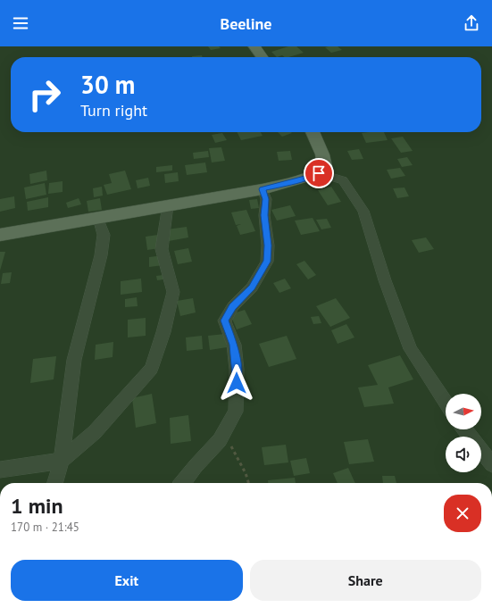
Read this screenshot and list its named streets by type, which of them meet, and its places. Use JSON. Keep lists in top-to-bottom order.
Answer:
{
  "north": "right",
  "page": {
    "header": "Beeline",
    "turn": ["30 m", "Turn right"],
    "heading": ["1 min", "170 m · 21:45"],
    "buttons": ["Exit", "Share"]
  }
}
